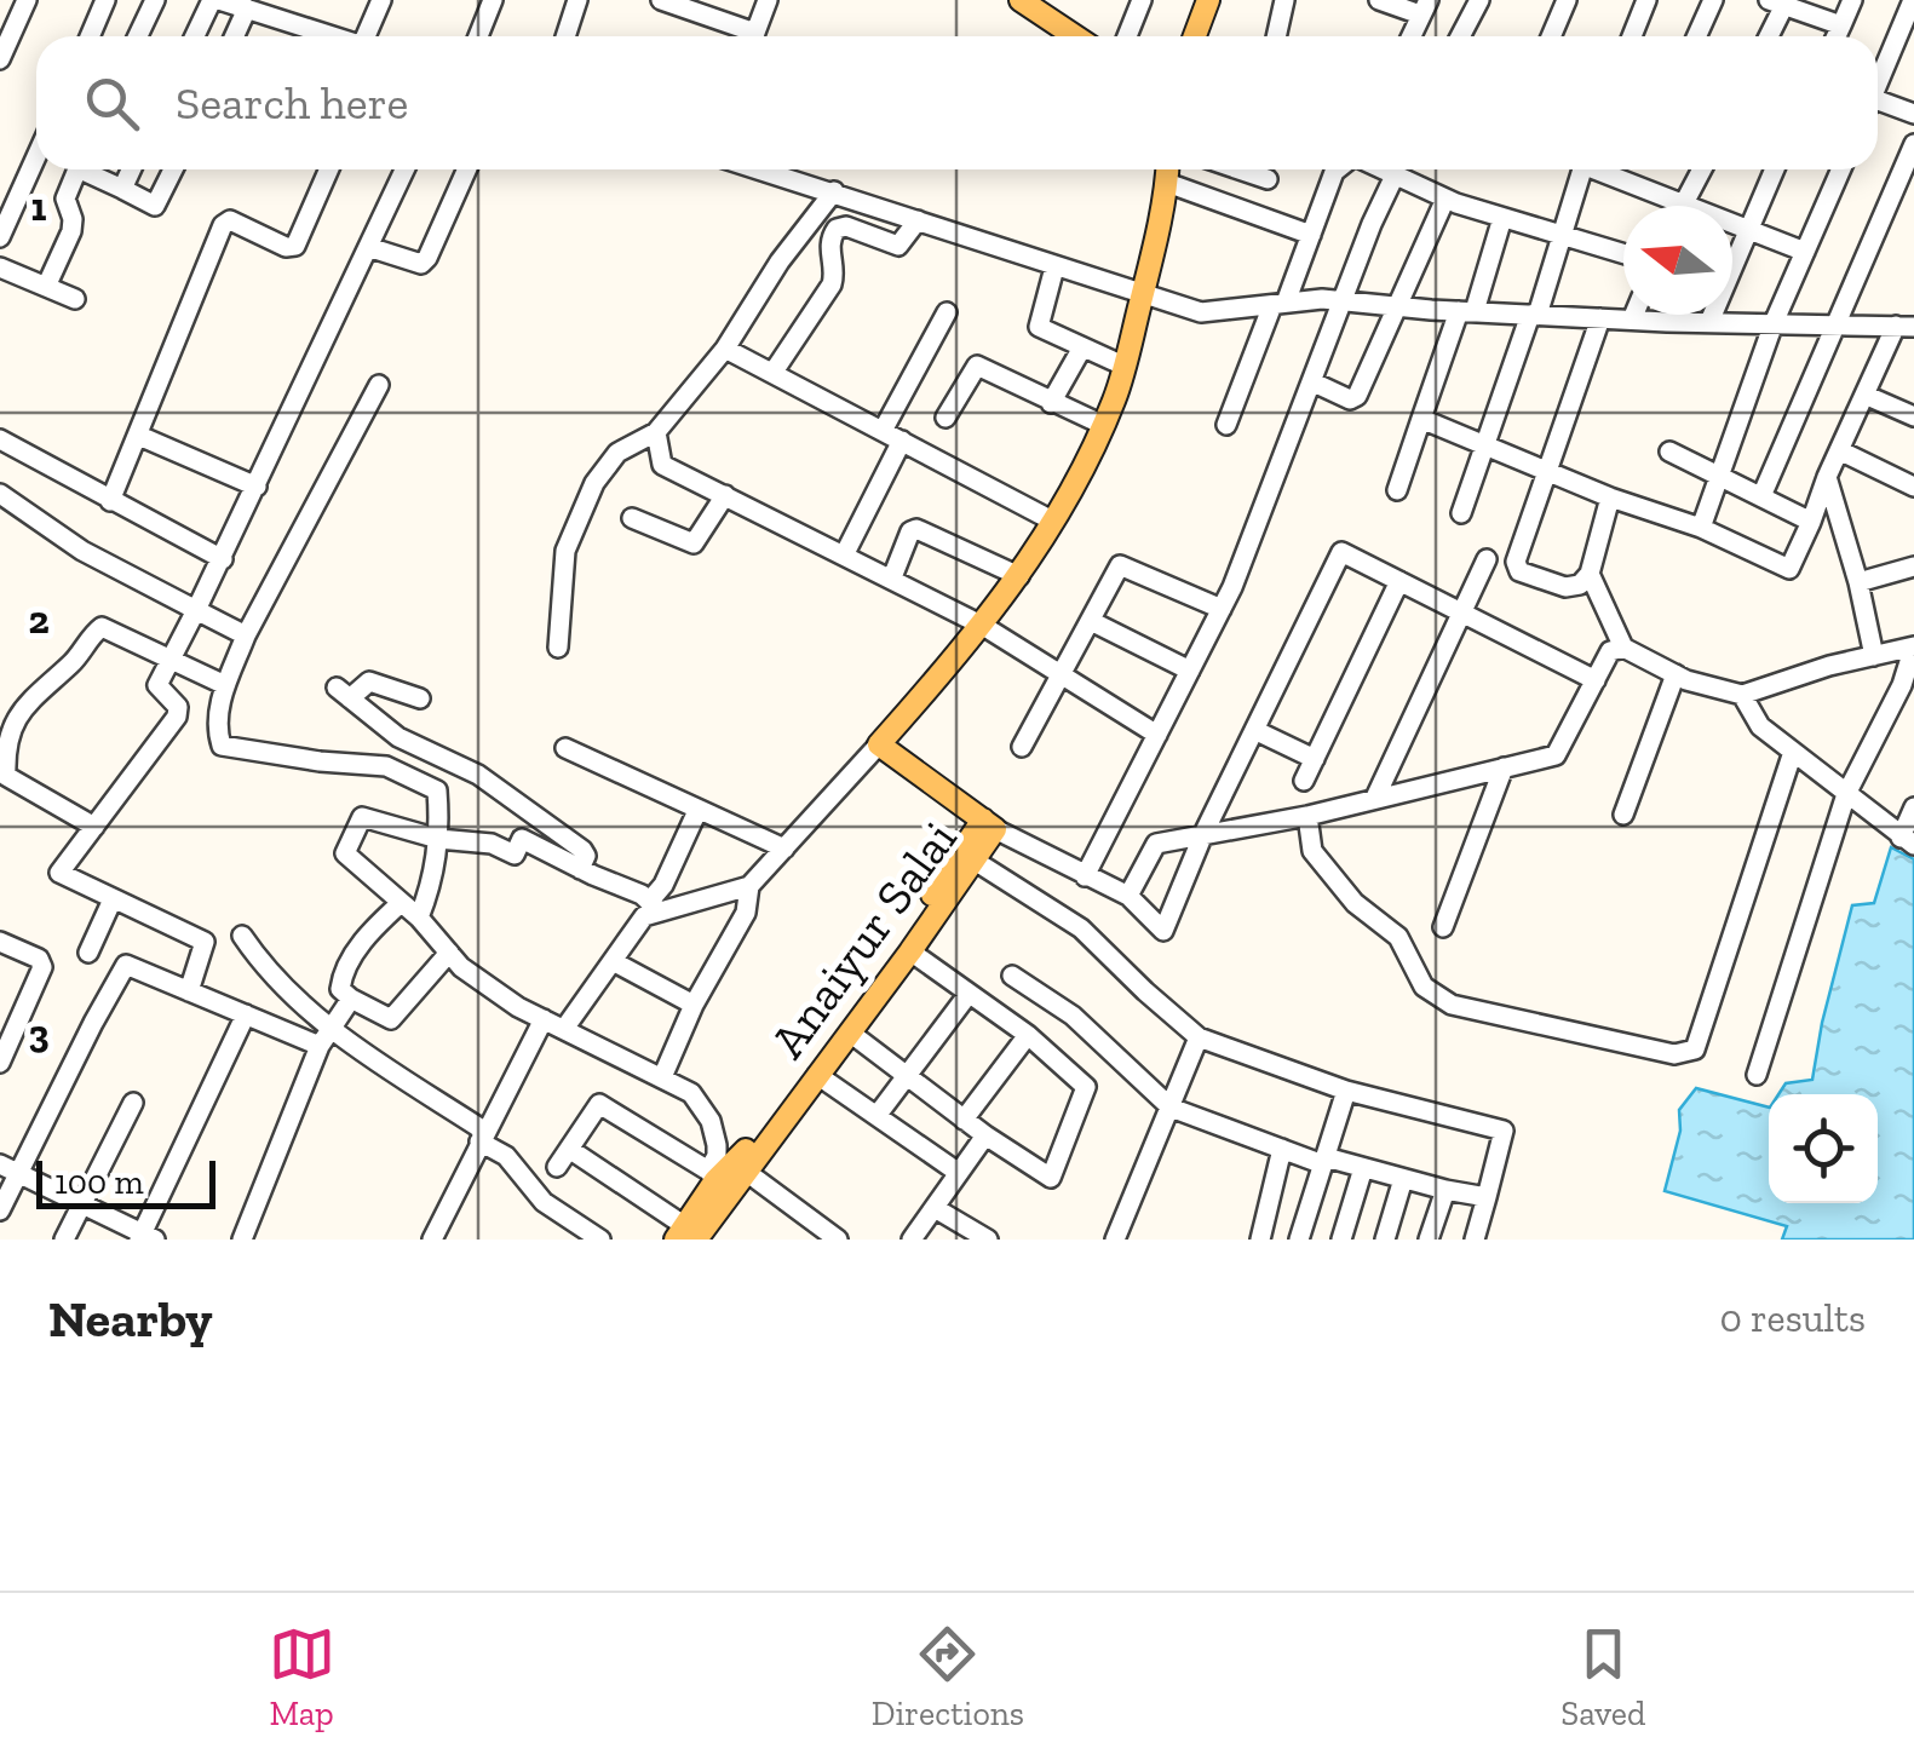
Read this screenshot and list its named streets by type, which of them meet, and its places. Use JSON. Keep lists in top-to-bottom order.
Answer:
{
  "streets": {
    "main road": ["Anaiyur Salai"]
  },
  "scale_bar": "100 m",
  "north": "left",
  "page": {
    "search": "Search here",
    "scale": "100 m",
    "heading": ["Nearby", "0 results"],
    "nav": ["Map", "Directions", "Saved"]
  },
  "grid": {
    "rows": ["1", "2", "3"]
  }
}
